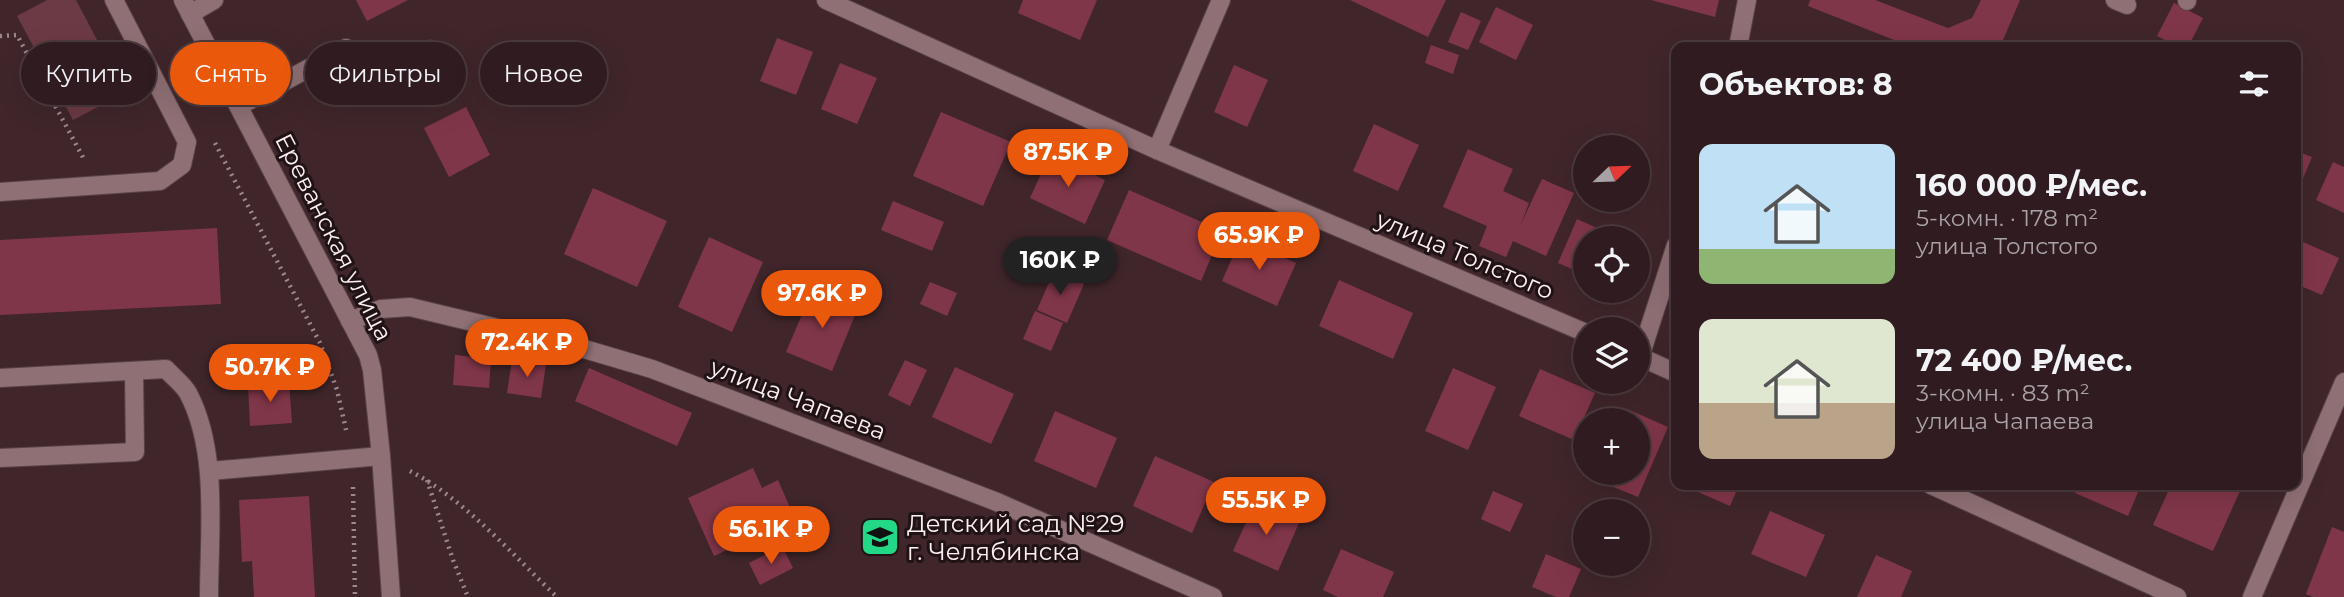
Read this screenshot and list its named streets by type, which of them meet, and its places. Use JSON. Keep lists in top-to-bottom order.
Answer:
{
  "streets": {
    "street": ["Ереванская улица", "улица Толстого", "улица Чапаева"]
  },
  "crossings": [
    ["Ереванская улица", "улица Чапаева"]
  ],
  "places": {
    "school or university": ["Детский сад №29 г. Челябинска"]
  },
  "north": "top right",
  "page": {
    "chip": [
      "Купить",
      "Снять",
      "Фильтры",
      "Новое"
    ],
    "heading": "Объектов: 8",
    "list": [
      {
        "name": "160 000 ₽/мес.",
        "note": "5-комн. · 178 m² · улица Толстого"
      },
      {
        "name": "72 400 ₽/мес.",
        "note": "3-комн. · 83 m² · улица Чапаева"
      }
    ],
    "price": [
      "87.5K ₽",
      "65.9K ₽",
      "160K ₽",
      "97.6K ₽",
      "72.4K ₽",
      "50.7K ₽",
      "55.5K ₽",
      "56.1K ₽"
    ],
    "map_buttons": ["+", "−"]
  }
}
